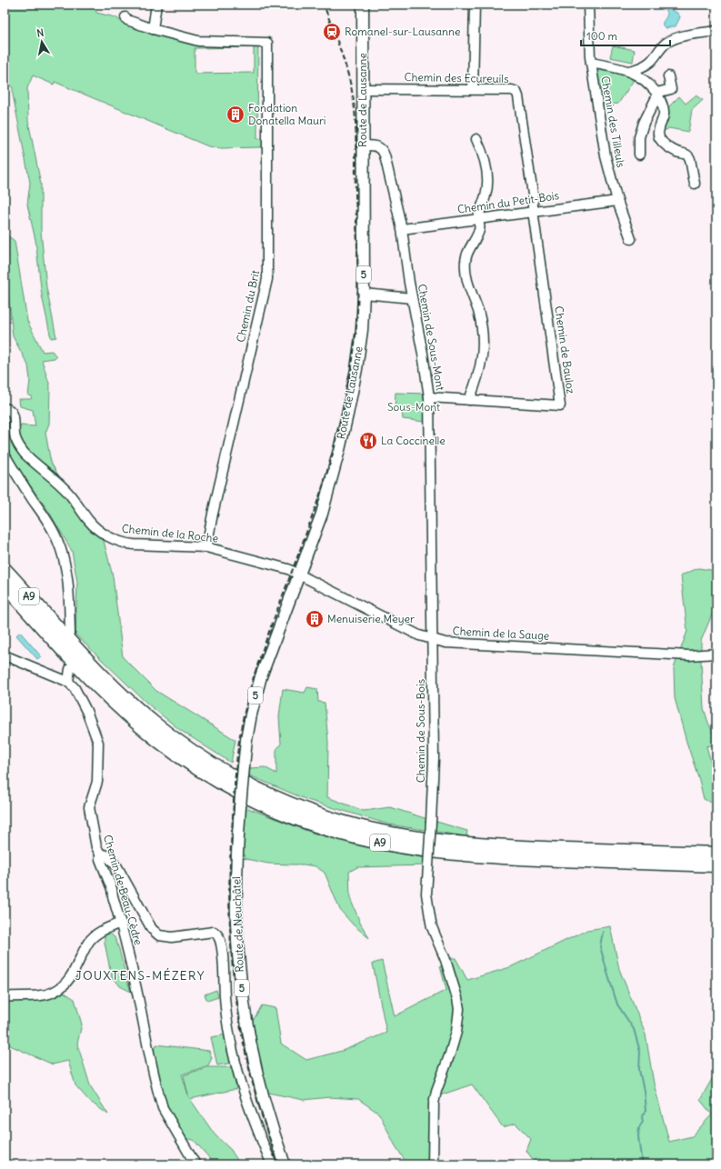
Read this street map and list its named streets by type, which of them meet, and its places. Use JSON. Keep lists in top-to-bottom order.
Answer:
{
  "streets": {
    "highway": ["A9"],
    "main road": ["Route de Lausanne", "5", "Route de Neuchâtel"],
    "street": [
      "Chemin des Ecureuils",
      "Chemin des Tilleuls",
      "Chemin du Petit-Bois",
      "Chemin du Brit",
      "Chemin de Sous-Mont",
      "Chemin de Bauloz",
      "Chemin de la Roche",
      "Chemin de la Sauge",
      "Chemin de Sous-Bois",
      "Chemin de Beau-Cèdre"
    ]
  },
  "crossings": [
    ["Chemin des Ecureuils", "Route de Lausanne"],
    ["Chemin des Ecureuils", "Chemin du Petit-Bois"],
    ["Chemin des Ecureuils", "Chemin de Bauloz"],
    ["Route de Lausanne", "Chemin de Sous-Mont"],
    ["Route de Lausanne", "Chemin de la Roche"],
    ["Route de Lausanne", "Chemin de la Sauge"],
    ["Route de Lausanne", "Route de Neuchâtel"],
    ["Chemin des Tilleuls", "Chemin du Petit-Bois"],
    ["Chemin du Petit-Bois", "Chemin de Sous-Mont"],
    ["Chemin du Petit-Bois", "Chemin de Bauloz"],
    ["Chemin du Brit", "Chemin de la Roche"],
    ["Chemin de Sous-Mont", "Chemin de Bauloz"],
    ["Chemin de Sous-Mont", "Chemin de la Sauge"],
    ["Chemin de Sous-Mont", "Chemin de Sous-Bois"],
    ["Chemin de la Roche", "Chemin de la Sauge"],
    ["Chemin de la Sauge", "Chemin de Sous-Bois"]
  ],
  "districts": ["JOUXTENS-MÉZERY"],
  "parks": ["Sous-Mont"],
  "places": {
    "station": ["Romanel-sur-Lausanne"],
    "building": ["Fondation Donatella Mauri", "Menuiserie Meyer"],
    "restaurant": ["La Coccinelle"]
  },
  "scale_bar": "100 m",
  "north": "top"
}
